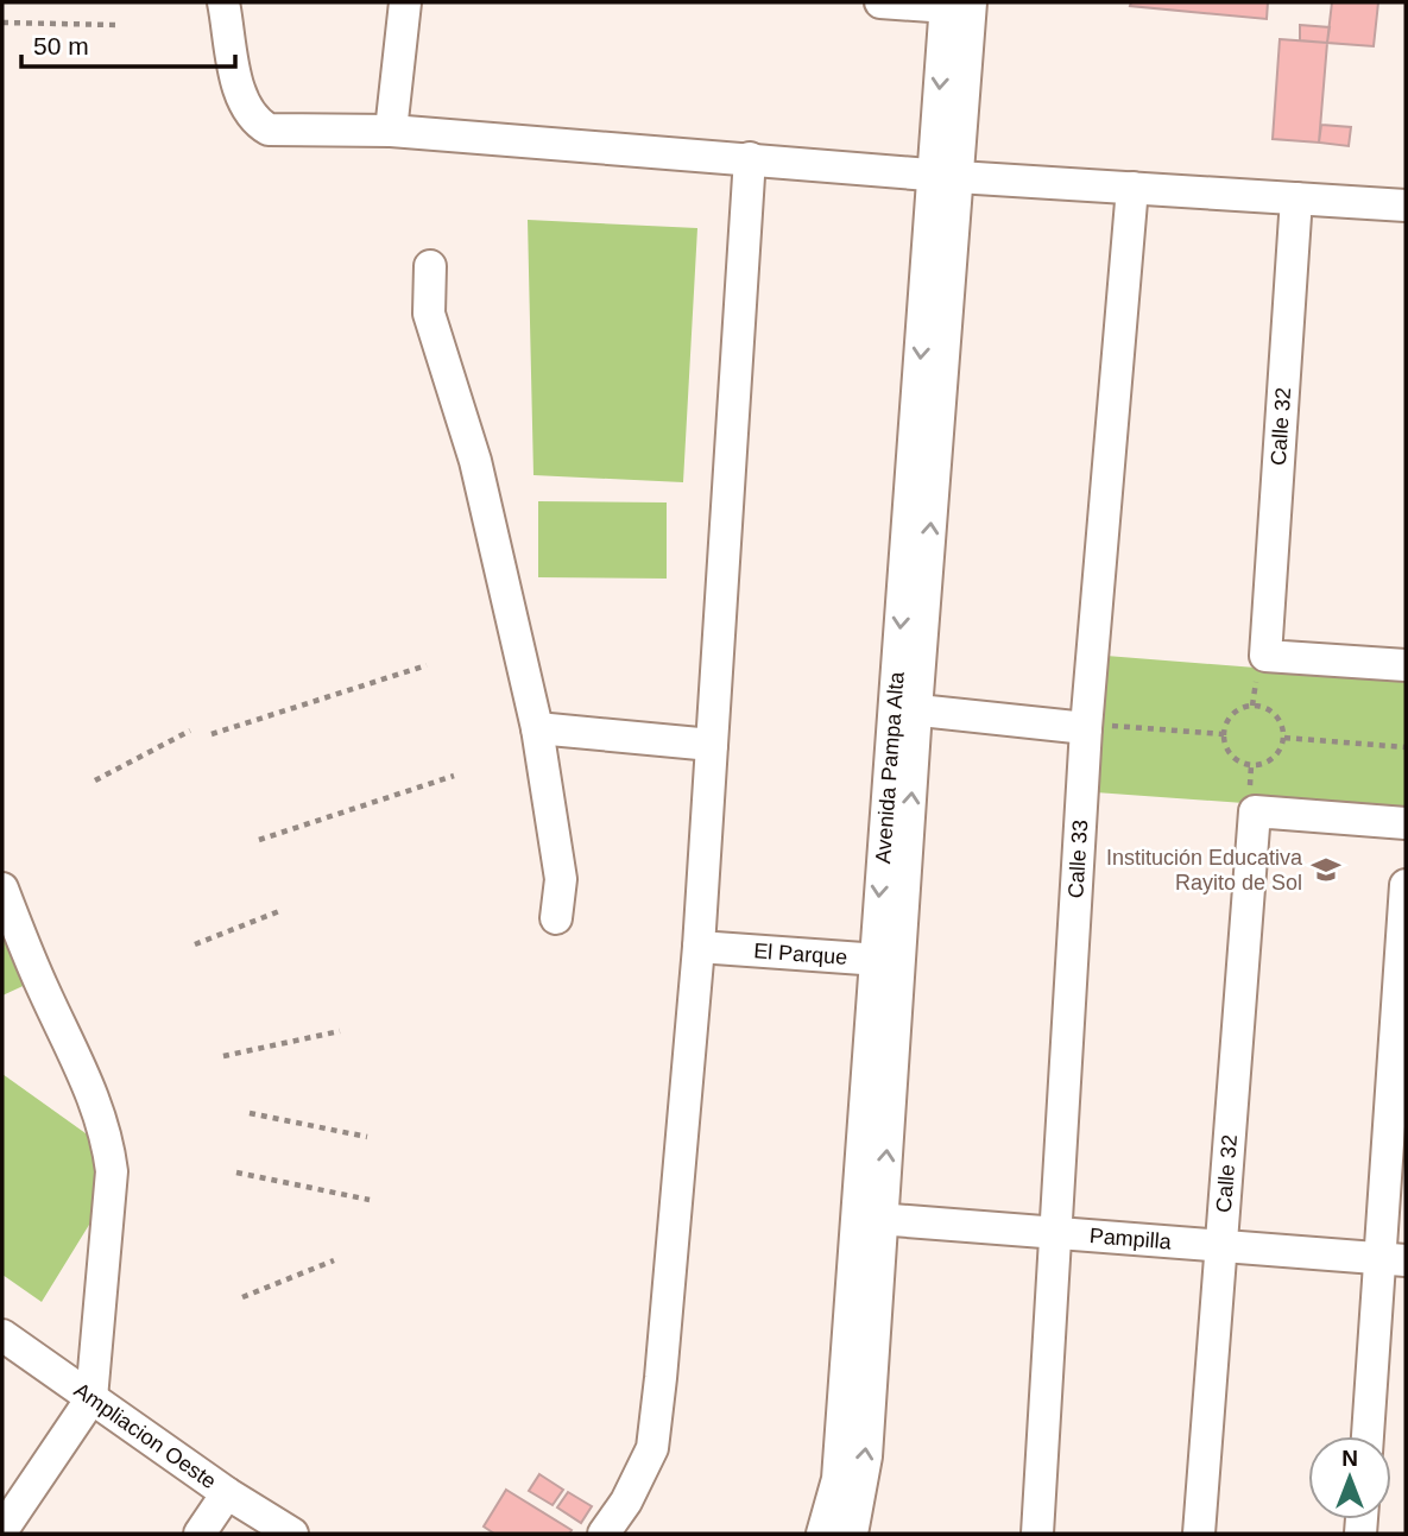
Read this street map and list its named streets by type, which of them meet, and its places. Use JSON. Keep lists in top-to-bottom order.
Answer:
{
  "streets": {
    "street": [
      "Calle 32",
      "Avenida Pampa Alta",
      "Calle 33",
      "El Parque",
      "Pampilla",
      "Ampliacion Oeste"
    ]
  },
  "crossings": [
    ["Calle 32", "Pampilla"],
    ["Avenida Pampa Alta", "El Parque"],
    ["Avenida Pampa Alta", "Pampilla"],
    ["Calle 33", "Pampilla"]
  ],
  "places": {
    "school or university": ["Institución Educativa Rayito de Sol"]
  },
  "scale_bar": "50 m",
  "north": "top"
}
